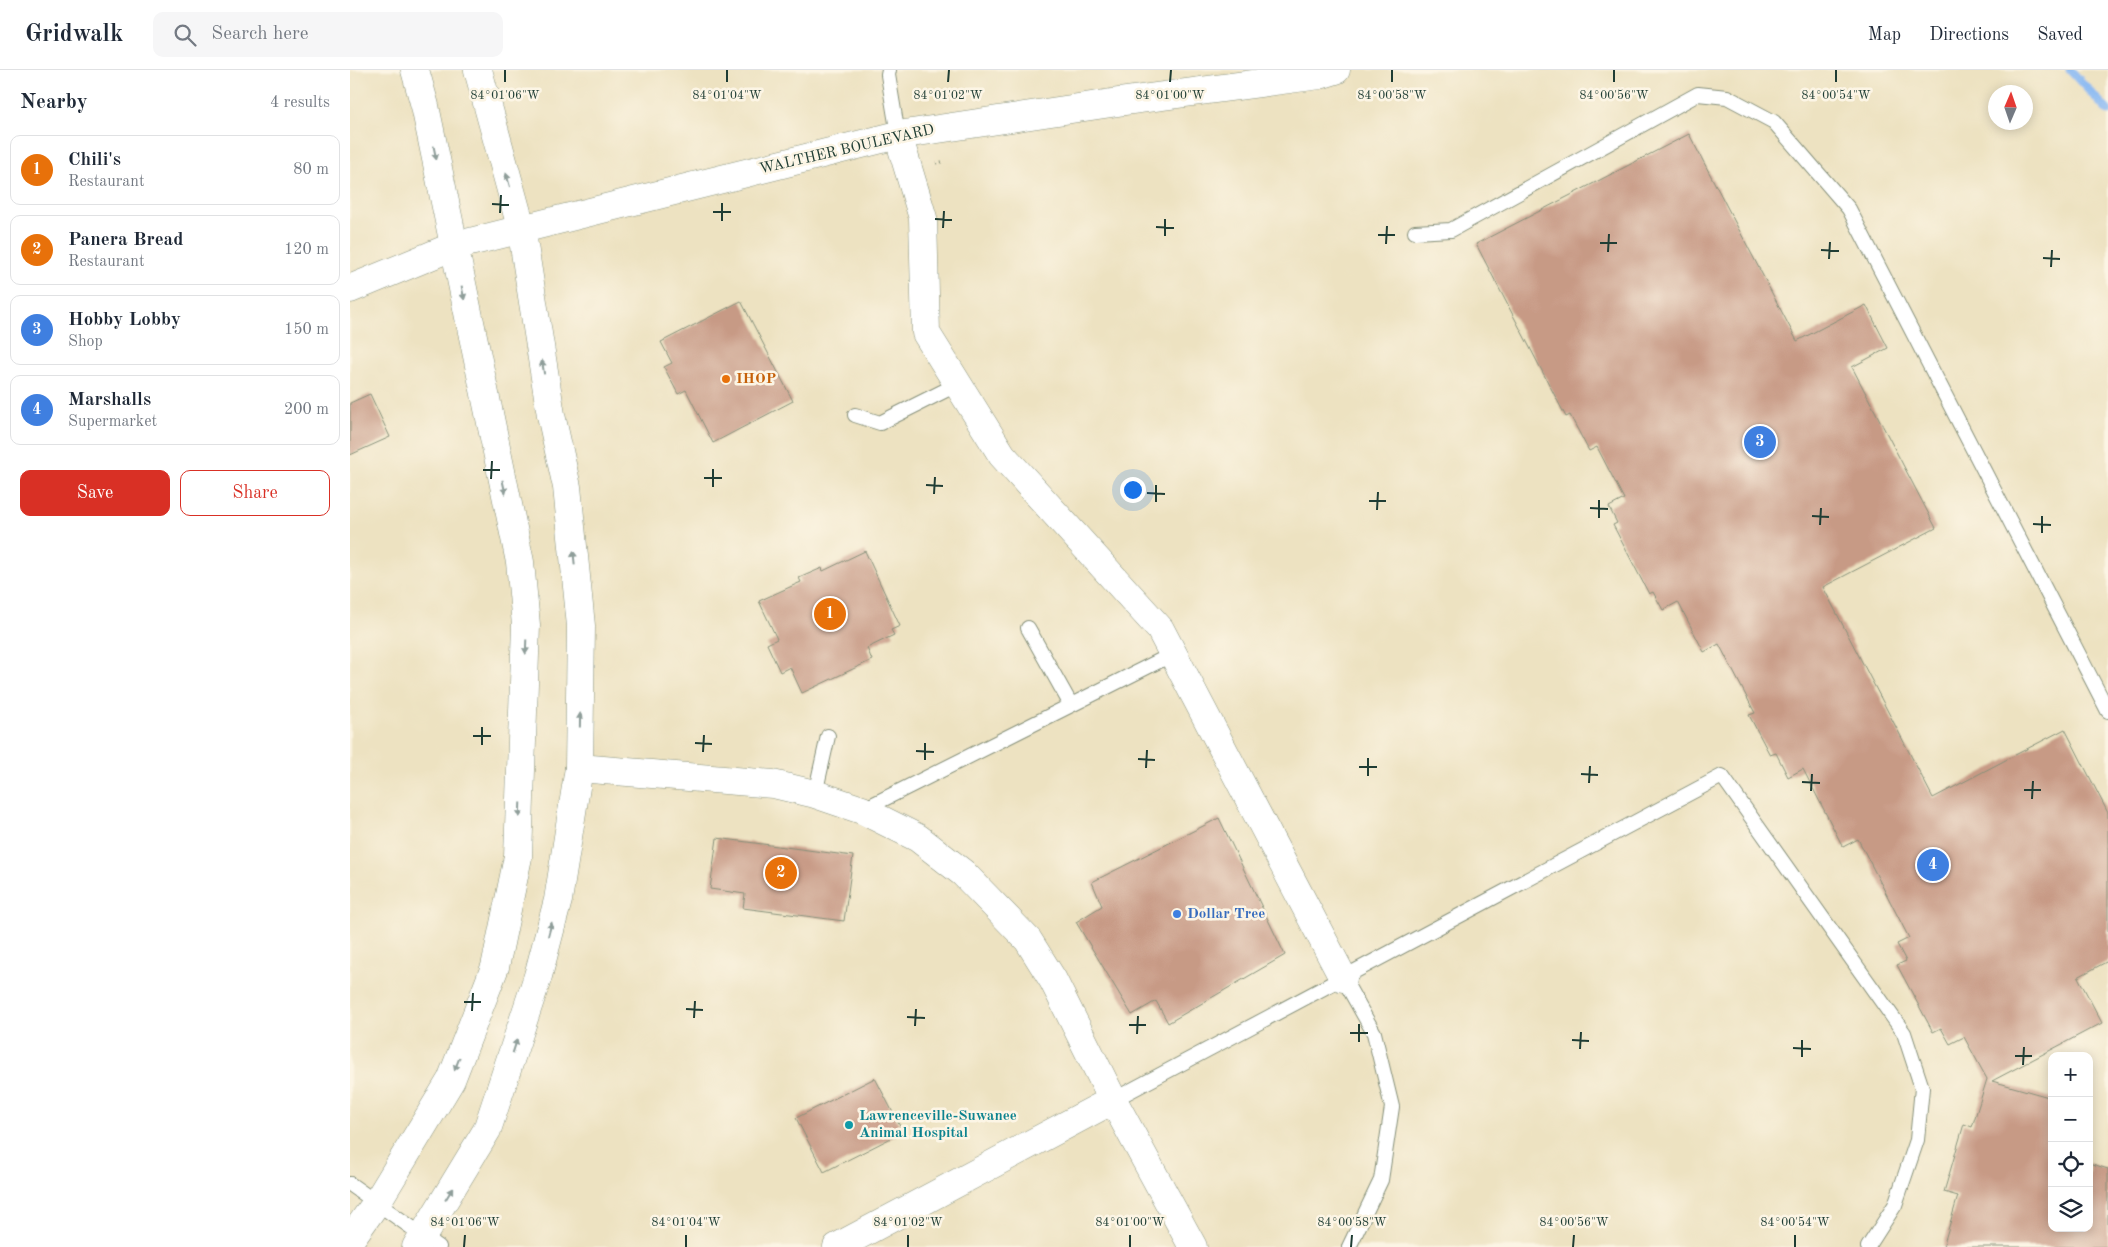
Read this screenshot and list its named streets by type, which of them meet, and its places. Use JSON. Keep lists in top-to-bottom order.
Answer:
{
  "streets": {
    "street": ["WALTHER BOULEVARD"]
  },
  "places": ["IHOP", "Dollar Tree", "Lawrenceville-Suwanee Animal Hospital"],
  "north": "top",
  "page": {
    "header": "Gridwalk",
    "search": "Search here",
    "nav": ["Map", "Directions", "Saved"],
    "heading": ["Nearby", "4 results"],
    "list": [
      {
        "mark": "1",
        "name": "Chili's",
        "note": "Restaurant",
        "value": "80 m"
      },
      {
        "mark": "2",
        "name": "Panera Bread",
        "note": "Restaurant",
        "value": "120 m"
      },
      {
        "mark": "3",
        "name": "Hobby Lobby",
        "note": "Shop",
        "value": "150 m"
      },
      {
        "mark": "4",
        "name": "Marshalls",
        "note": "Supermarket",
        "value": "200 m"
      }
    ],
    "pins": [
      "3",
      "1",
      "4",
      "2"
    ],
    "buttons": ["Save", "Share"],
    "map_buttons": ["+", "−"]
  },
  "coordinates": [
    "84°01'06\"W",
    "84°01'04\"W",
    "84°01'02\"W",
    "84°01'00\"W",
    "84°00'58\"W",
    "84°00'56\"W",
    "84°00'54\"W"
  ]
}
